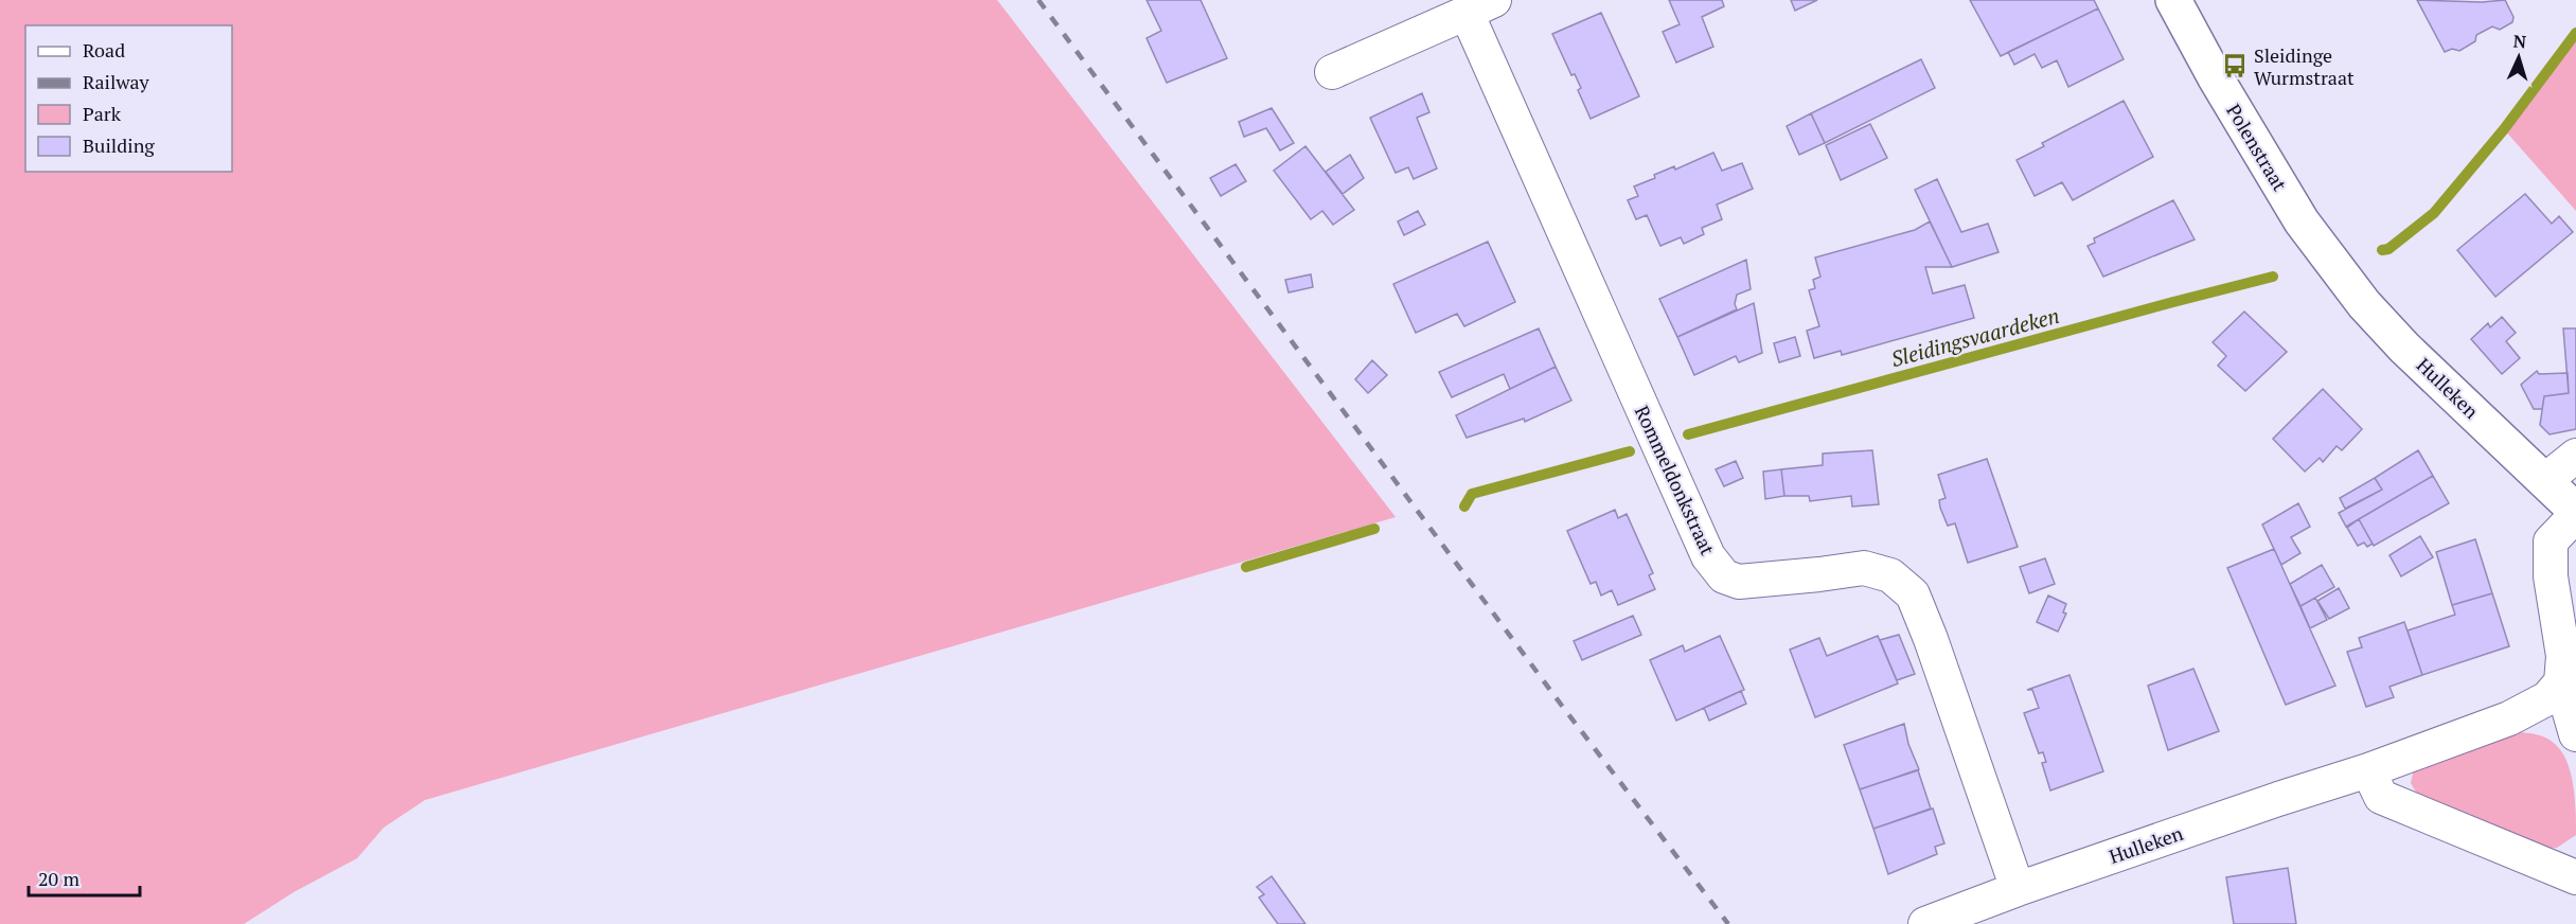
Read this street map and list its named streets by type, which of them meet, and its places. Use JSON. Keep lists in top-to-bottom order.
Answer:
{
  "streets": {
    "main road": ["Polenstraat", "Hulleken"],
    "street": ["Rommeldonkstraat"]
  },
  "crossings": [
    ["Polenstraat", "Hulleken"],
    ["Hulleken", "Rommeldonkstraat"]
  ],
  "water": ["Sleidingsvaardeken"],
  "places": {
    "bus stop": ["Sleidinge Wurmstraat"]
  },
  "legend": [
    "Road",
    "Railway",
    "Park",
    "Building"
  ],
  "scale_bar": "20 m",
  "north": "top"
}
